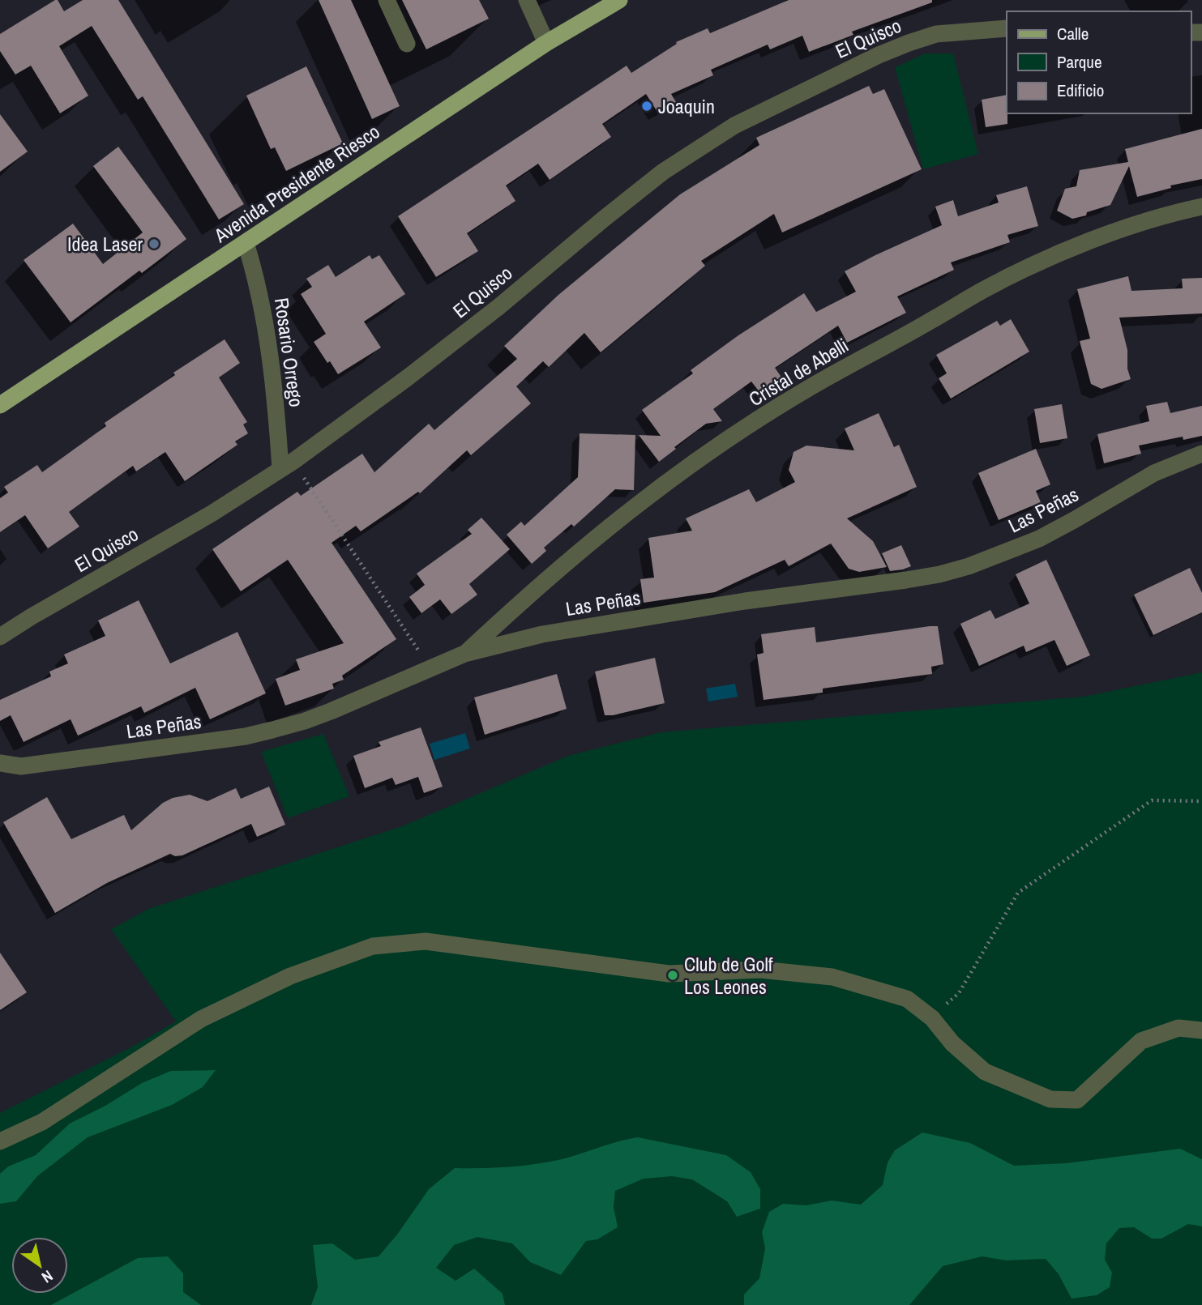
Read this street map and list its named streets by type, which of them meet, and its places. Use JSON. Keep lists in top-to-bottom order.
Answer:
{
  "streets": {
    "main road": ["Avenida Presidente Riesco"],
    "street": [
      "El Quisco",
      "Rosario Orrego",
      "Cristal de Abelli",
      "Las Peñas"
    ]
  },
  "crossings": [
    ["El Quisco", "Rosario Orrego"],
    ["Avenida Presidente Riesco", "Rosario Orrego"],
    ["Cristal de Abelli", "Las Peñas"]
  ],
  "places": ["Joaquin", "Idea Laser", "Club de Golf Los Leones"],
  "legend": ["Calle", "Parque", "Edificio"],
  "north": "bottom right"
}
